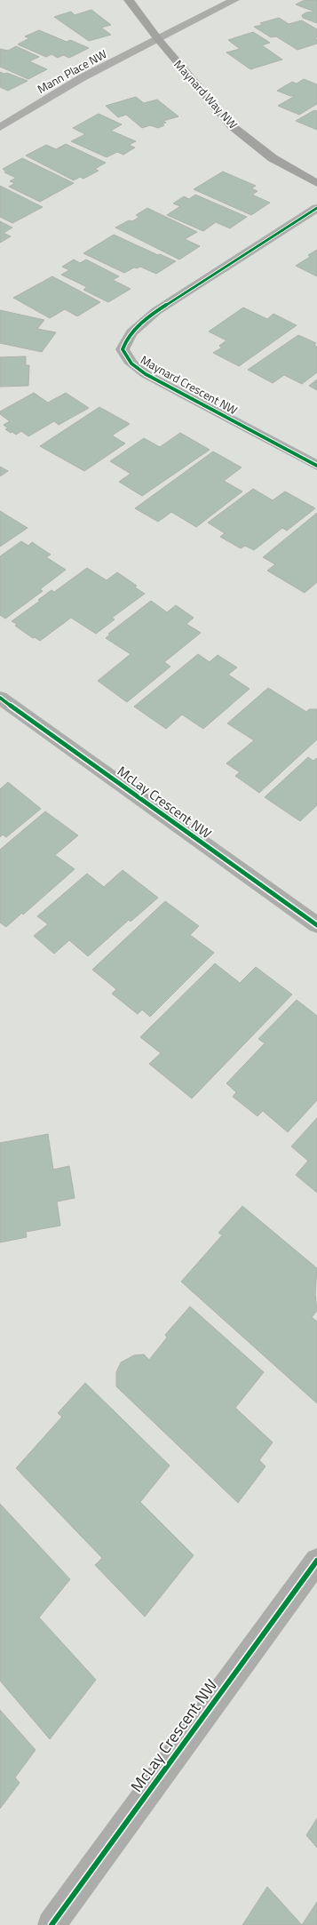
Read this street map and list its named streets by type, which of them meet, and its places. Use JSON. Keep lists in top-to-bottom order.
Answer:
{
  "streets": {
    "street": [
      "Mann Place NW",
      "Maynard Way NW",
      "Maynard Crescent NW",
      "McLay Crescent NW"
    ]
  },
  "crossings": [
    ["Mann Place NW", "Maynard Way NW"]
  ]
}
